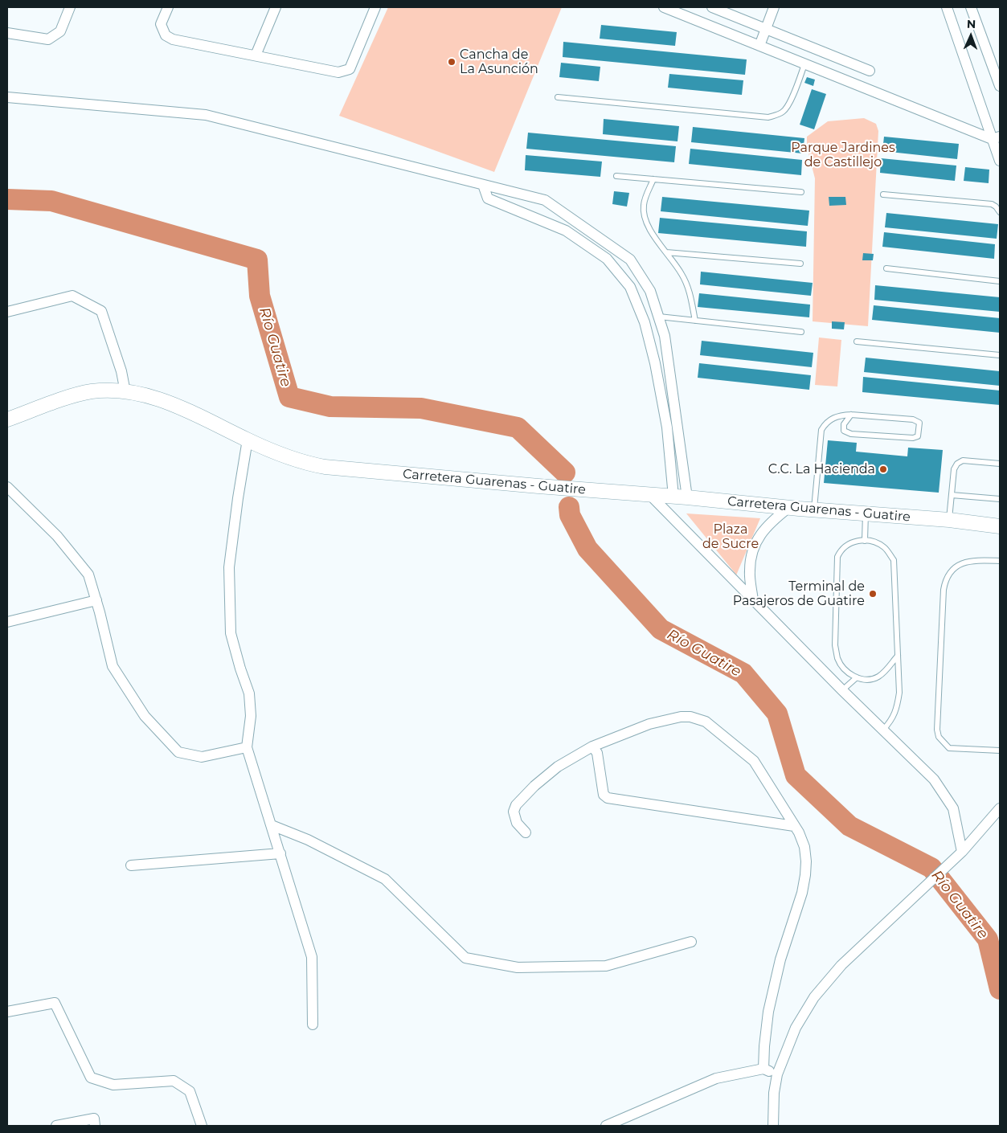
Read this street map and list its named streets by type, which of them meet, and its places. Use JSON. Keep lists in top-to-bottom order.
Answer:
{
  "streets": {
    "main road": ["Carretera Guarenas - Guatire"]
  },
  "water": ["Río Guatire"],
  "parks": ["Parque Jardines de Castillejo", "Plaza de Sucre"],
  "places": ["Cancha de La Asunción", "C.C. La Hacienda", "Terminal de Pasajeros de Guatire"],
  "north": "top"
}
